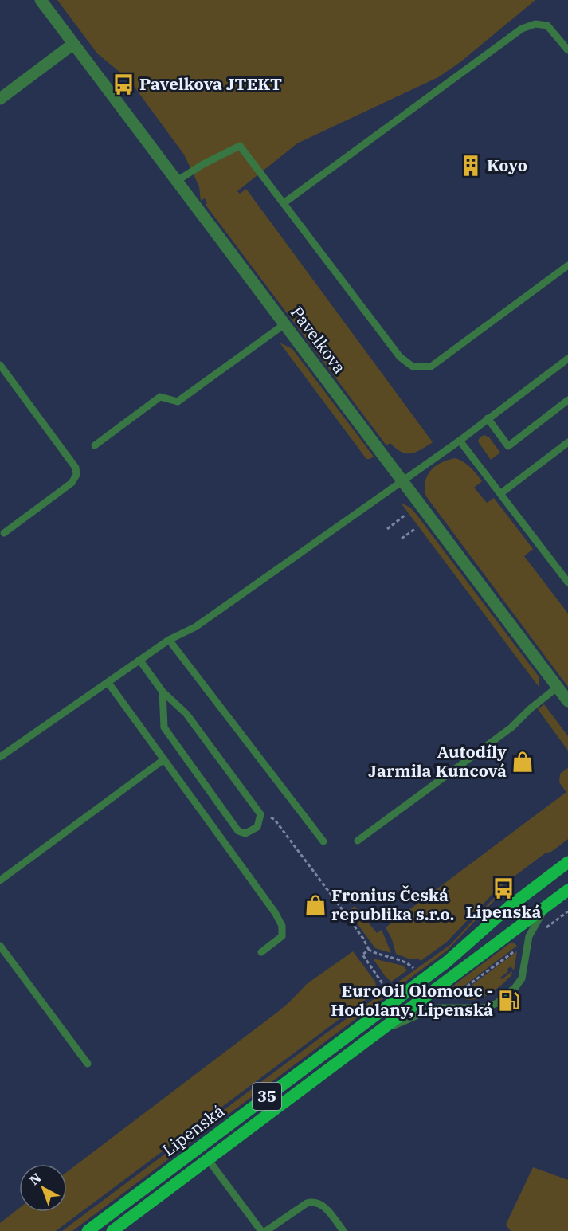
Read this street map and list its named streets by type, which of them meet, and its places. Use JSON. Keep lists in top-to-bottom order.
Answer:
{
  "streets": {
    "main road": ["35", "Lipenská"],
    "street": ["Pavelkova"]
  },
  "places": {
    "bus stop": ["Pavelkova JTEKT", "Lipenská"],
    "building": ["Koyo"],
    "shop": ["Autodíly Jarmila Kuncová", "Fronius Česká republika s.r.o."],
    "fuel station": ["EuroOil Olomouc - Hodolany, Lipenská"]
  },
  "north": "top left"
}
